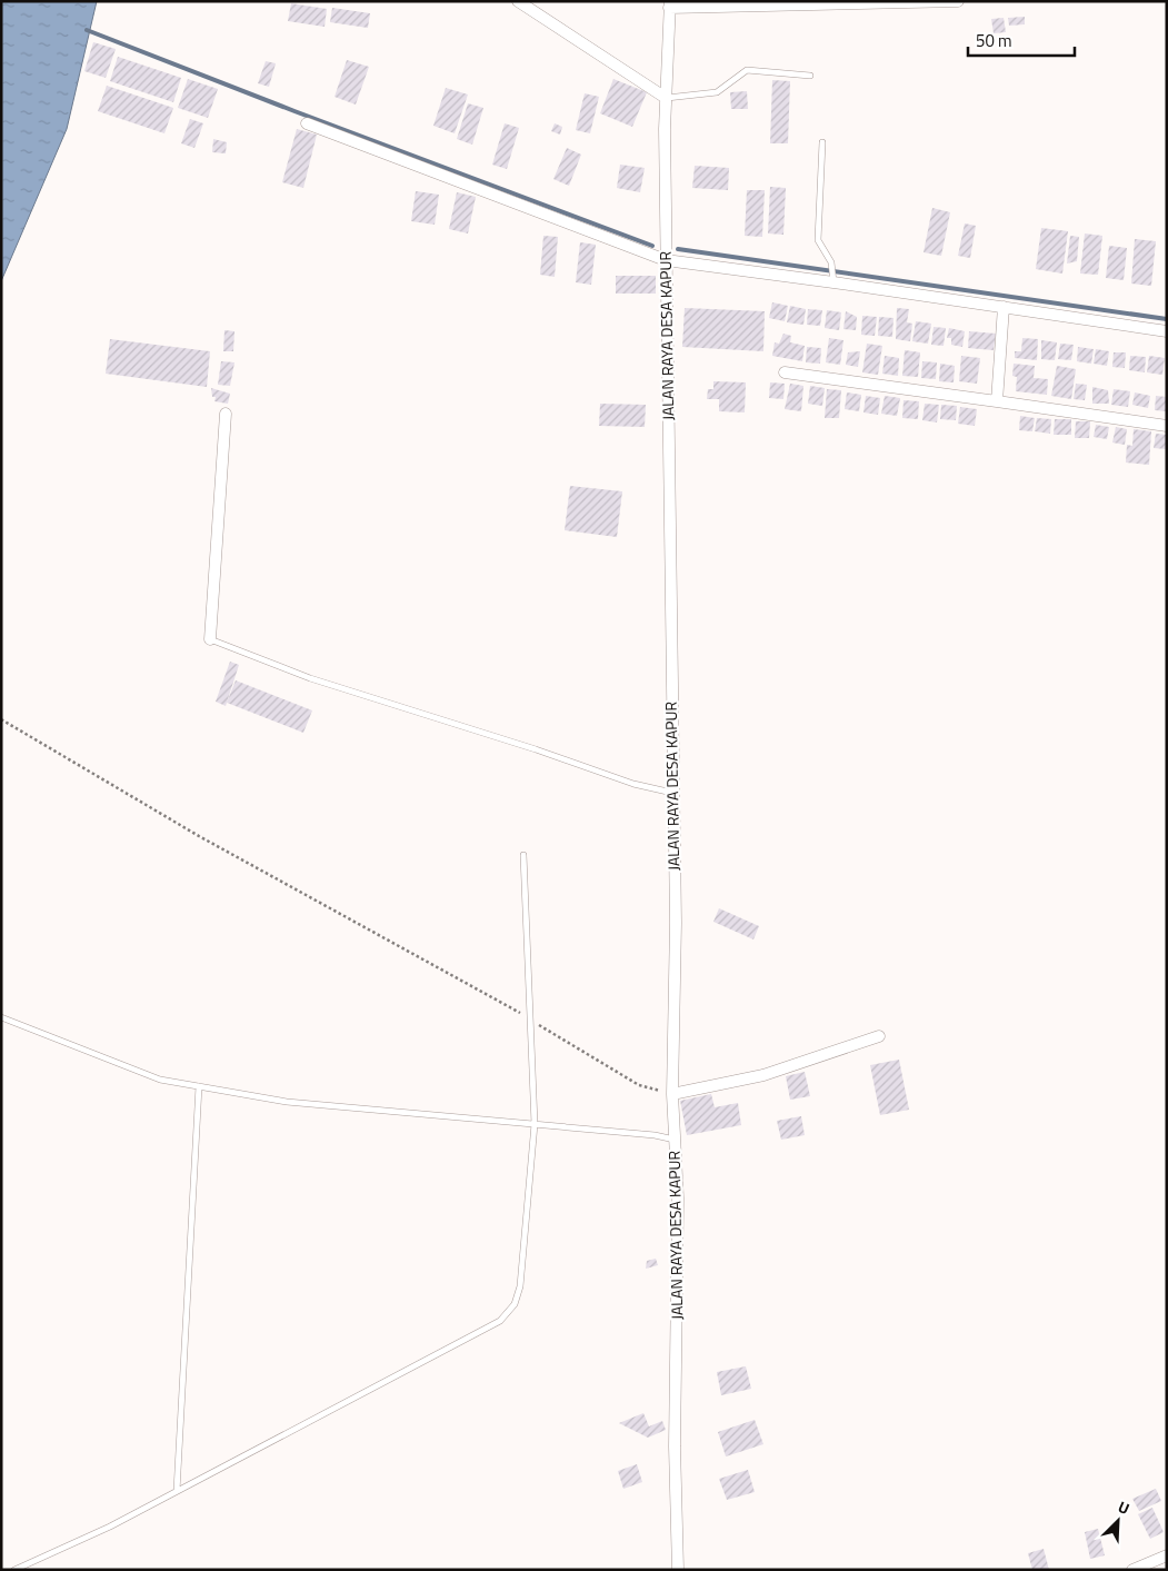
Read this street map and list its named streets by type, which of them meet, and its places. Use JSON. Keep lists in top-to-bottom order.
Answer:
{
  "streets": {
    "street": ["JALAN RAYA DESA KAPUR"]
  },
  "scale_bar": "50 m",
  "north": "top right"
}
